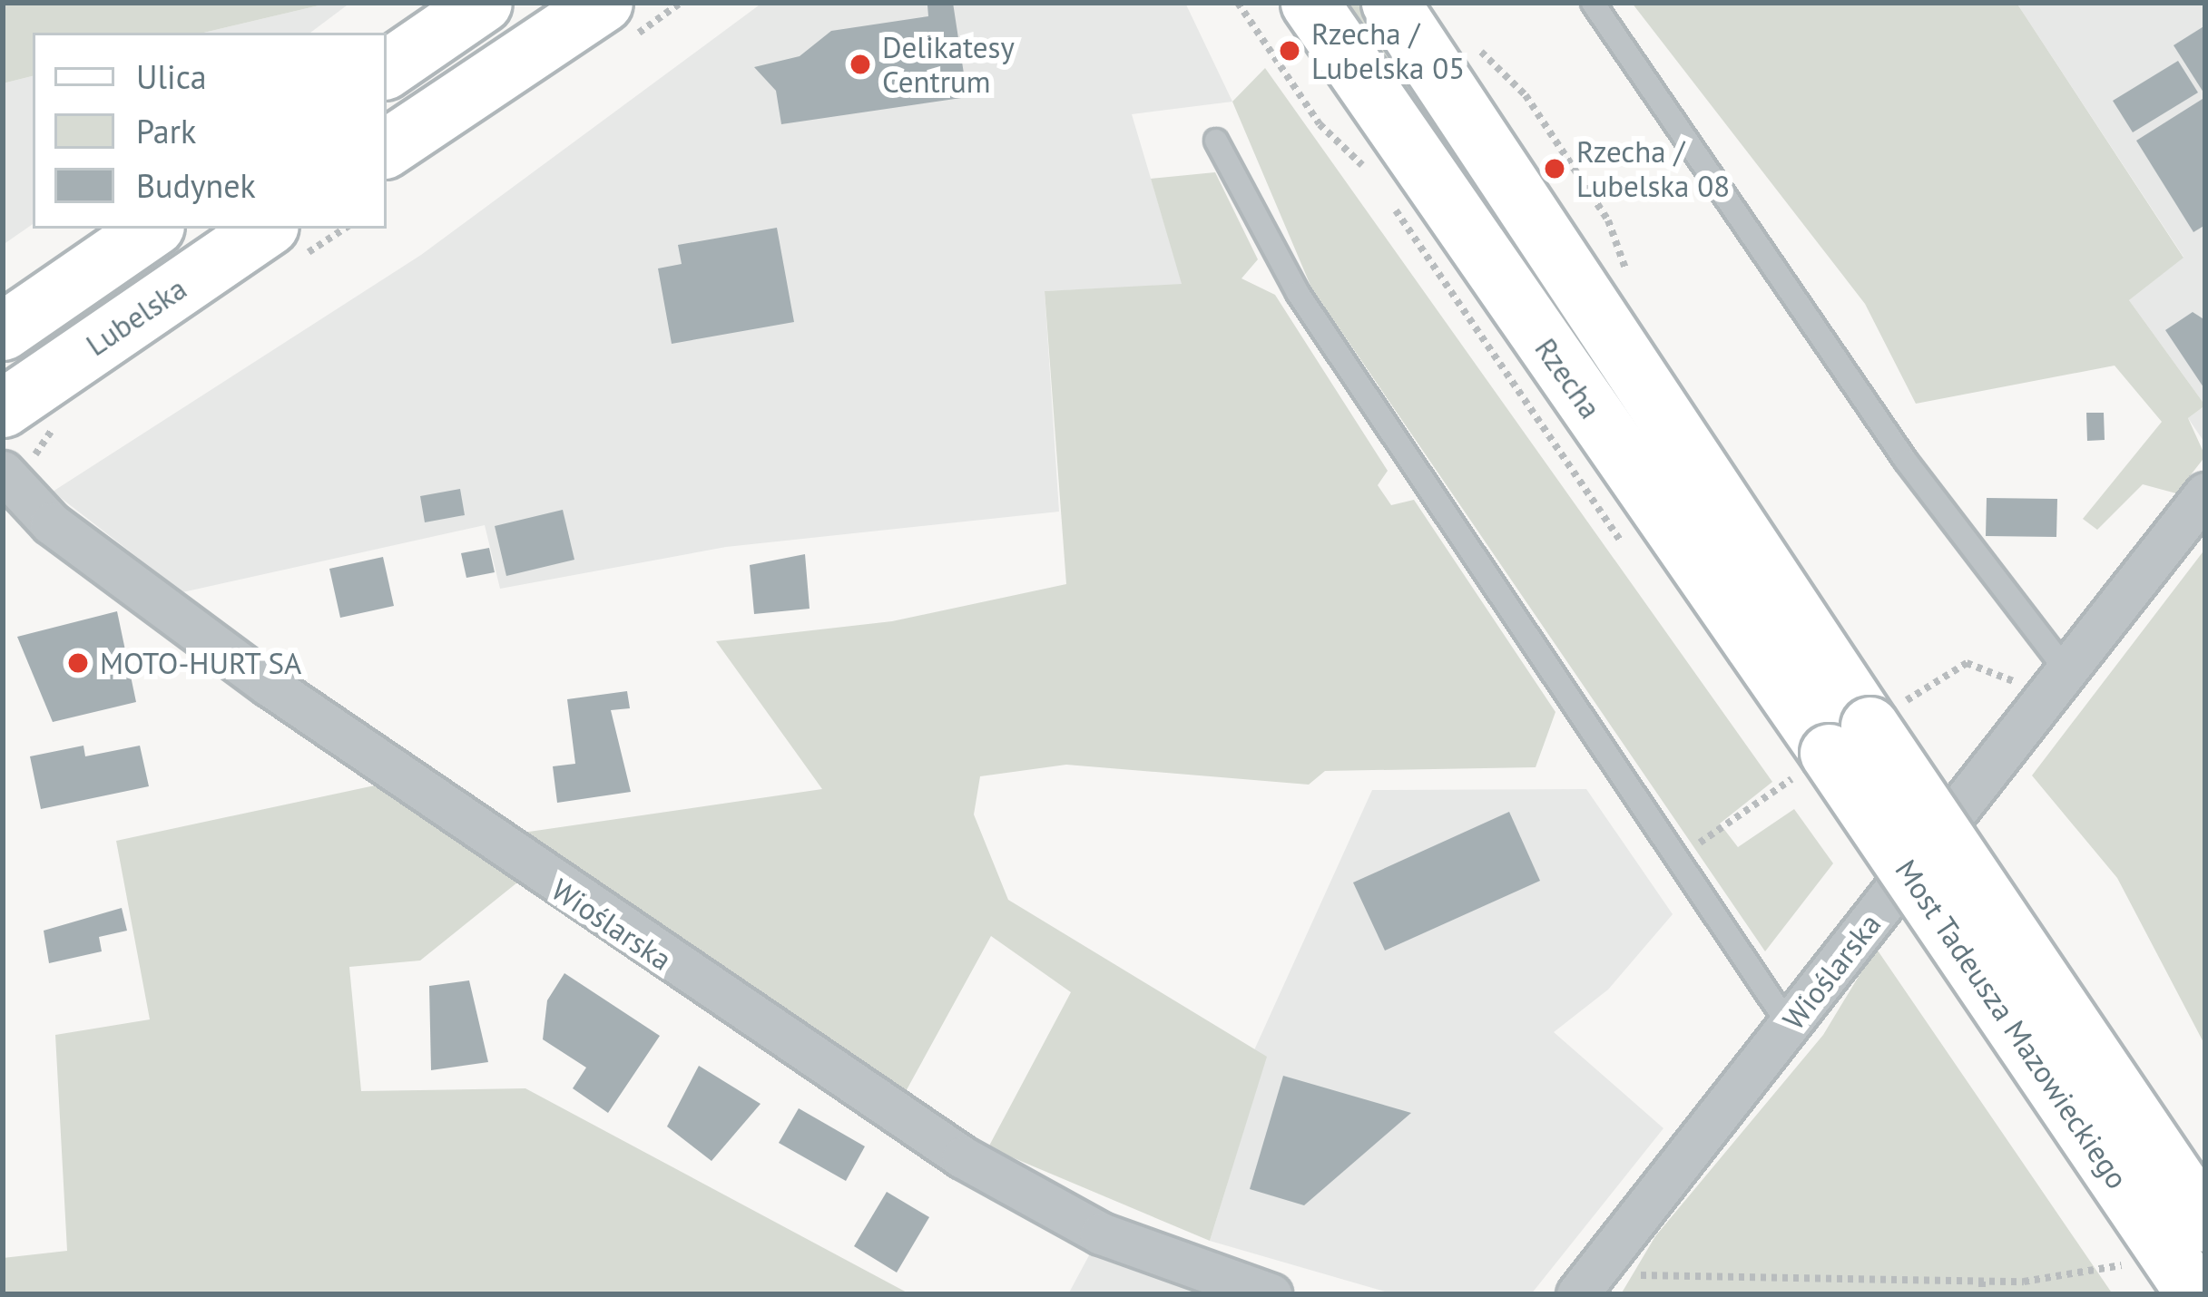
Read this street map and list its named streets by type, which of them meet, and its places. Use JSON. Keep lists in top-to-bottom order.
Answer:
{
  "streets": {
    "main road": ["Lubelska", "Rzecha", "Most Tadeusza Mazowieckiego"],
    "street": ["Wioślarska"]
  },
  "crossings": [
    ["Rzecha", "Most Tadeusza Mazowieckiego"]
  ],
  "places": [
    "Rzecha / Lubelska 05",
    "Delikatesy Centrum",
    "Rzecha / Lubelska 08",
    "MOTO-HURT SA"
  ],
  "legend": ["Ulica", "Park", "Budynek"]
}
